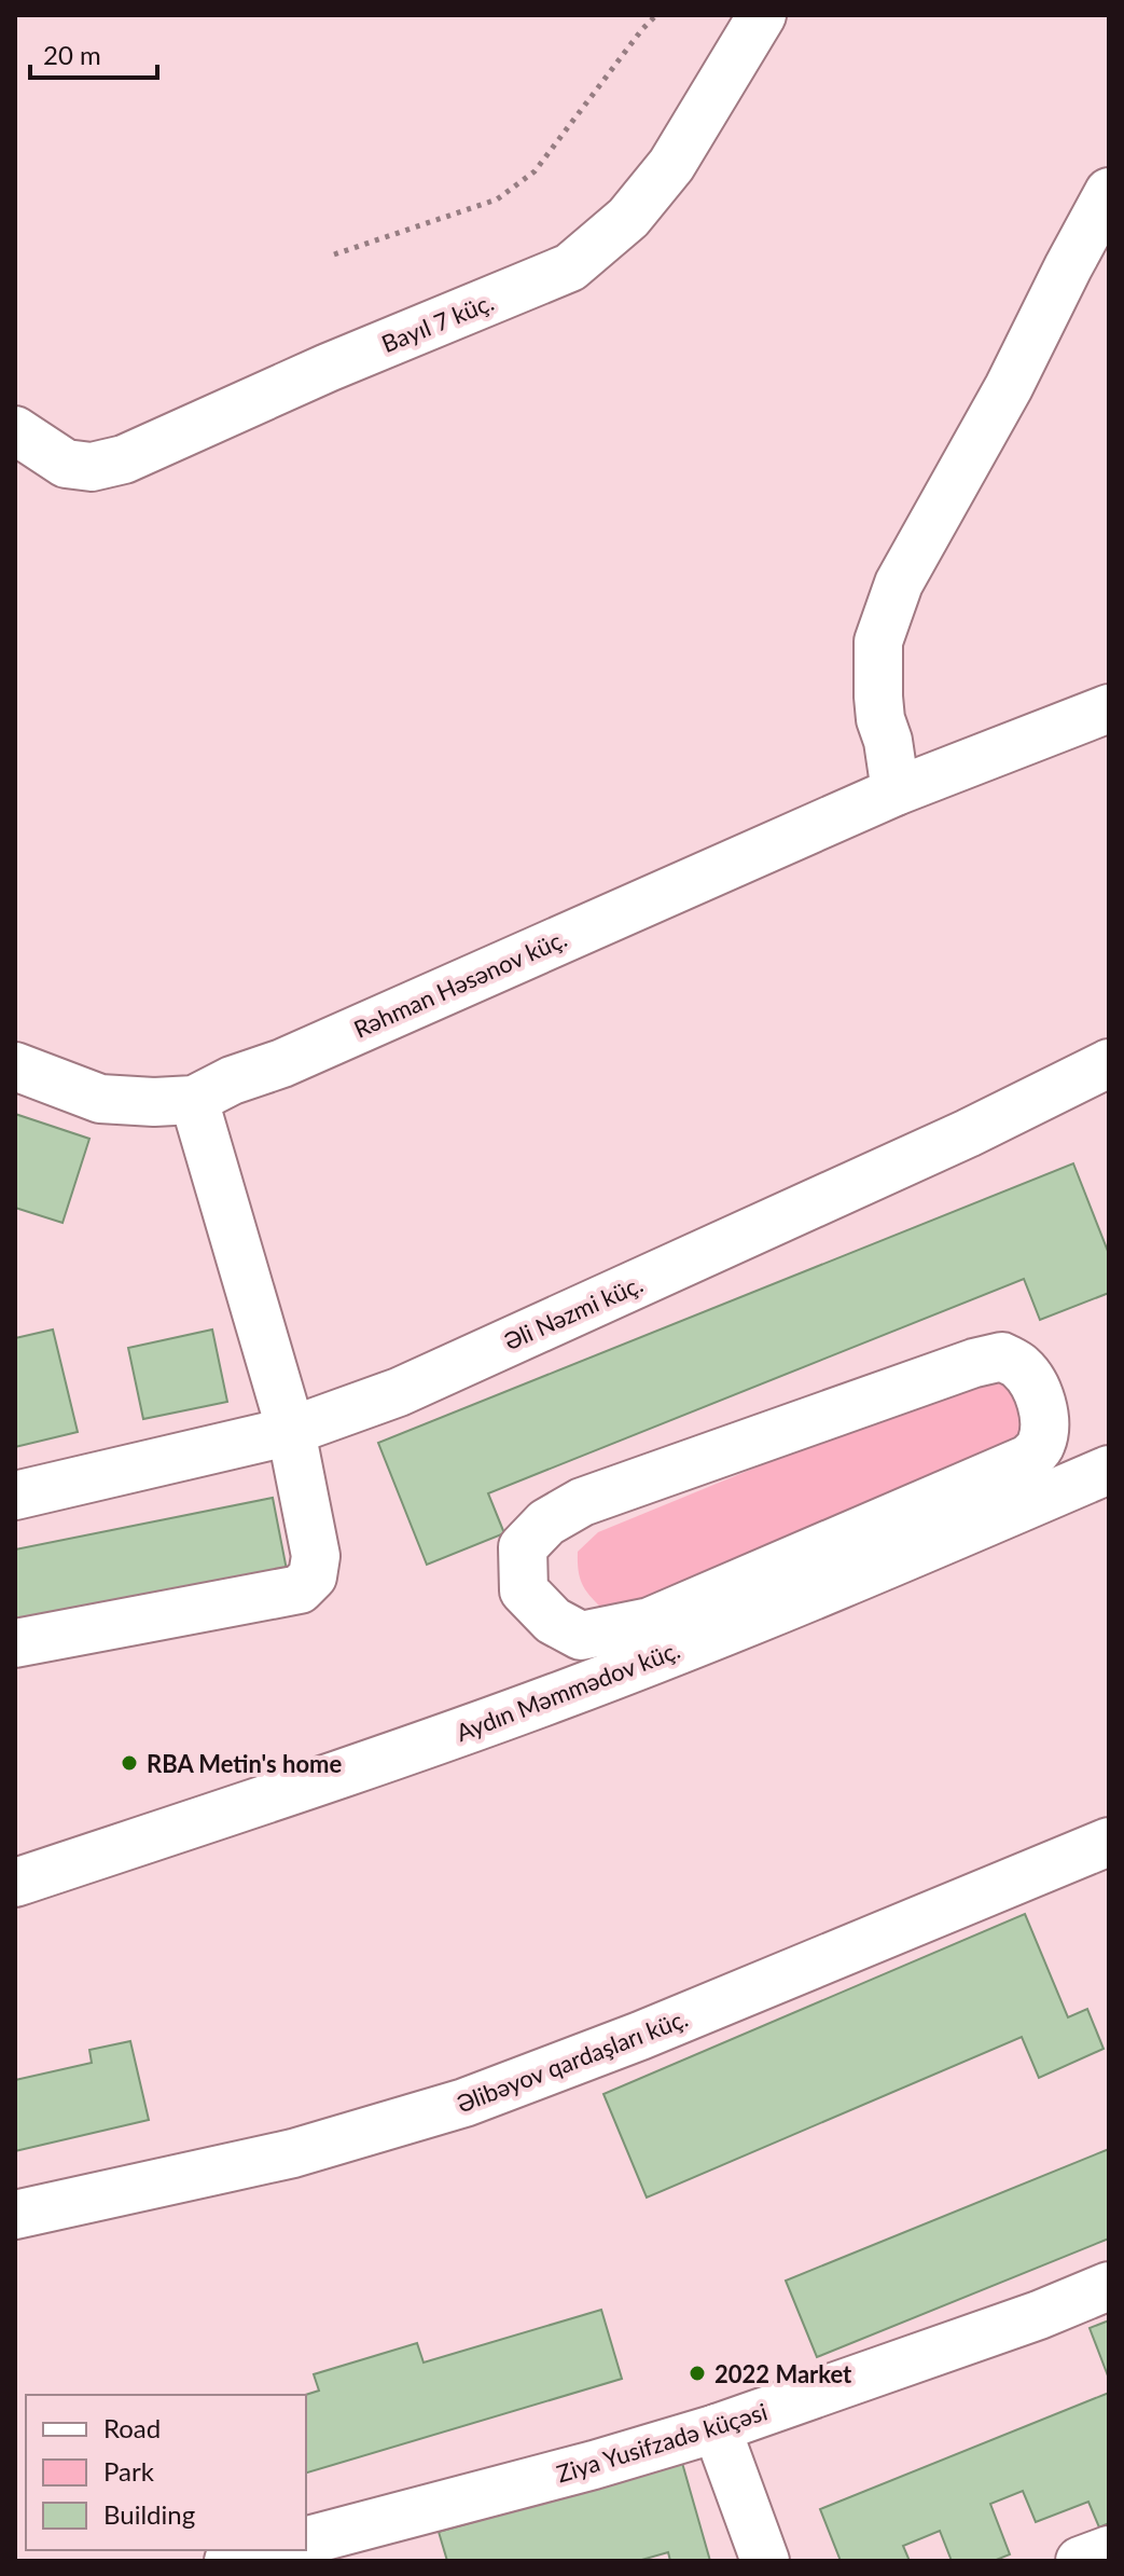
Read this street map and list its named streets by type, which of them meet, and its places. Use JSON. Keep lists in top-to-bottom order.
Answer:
{
  "streets": {
    "street": [
      "Bayıl 7 küç.",
      "Rəhman Həsənov küç.",
      "Əli Nəzmi küç.",
      "Aydın Məmmədov küç.",
      "Əlibəyov qardaşları küç.",
      "Ziya Yusifzadə küçəsi"
    ]
  },
  "places": ["RBA Metin's home", "2022 Market"],
  "legend": ["Road", "Park", "Building"],
  "scale_bar": "20 m"
}
